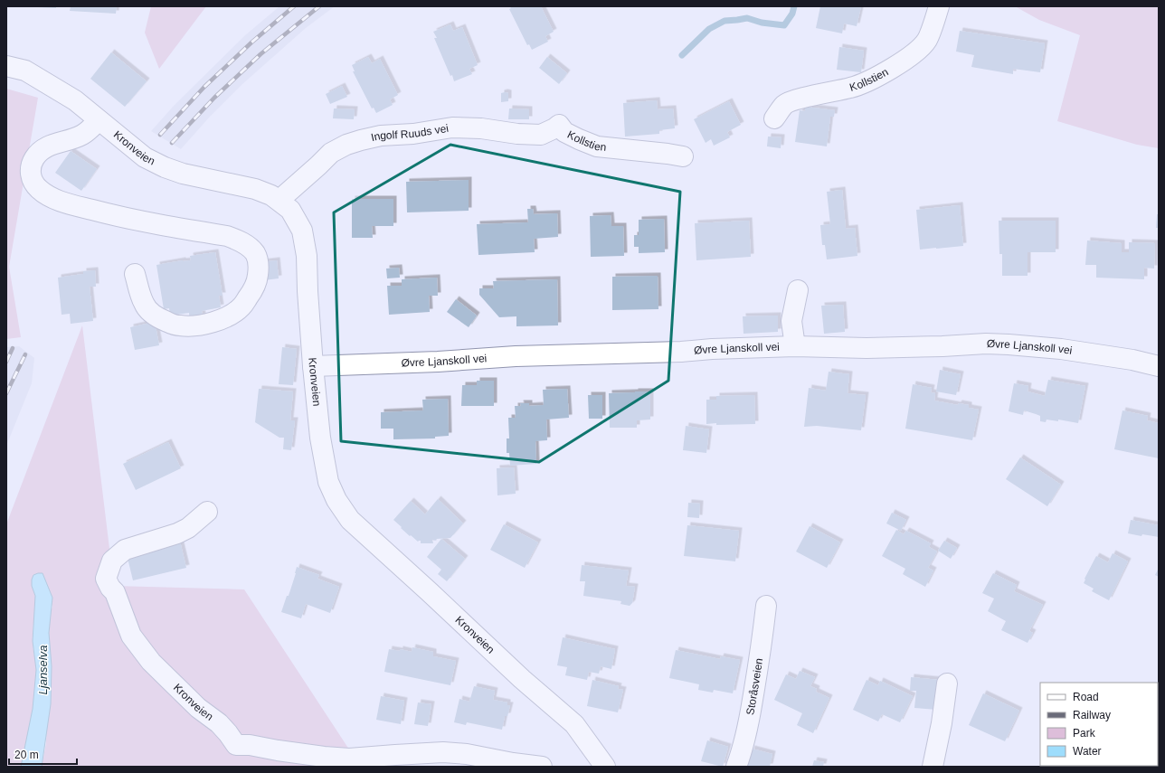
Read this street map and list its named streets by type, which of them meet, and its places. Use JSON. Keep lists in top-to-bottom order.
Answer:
{
  "streets": {
    "street": [
      "Kollstien",
      "Ingolf Ruuds vei",
      "Kronveien",
      "Øvre Ljanskoll vei",
      "Storåsveien"
    ]
  },
  "crossings": [
    ["Kollstien", "Ingolf Ruuds vei"],
    ["Ingolf Ruuds vei", "Kronveien"],
    ["Kronveien", "Øvre Ljanskoll vei"]
  ],
  "water": ["Ljanselva"],
  "legend": [
    "Road",
    "Railway",
    "Park",
    "Water"
  ],
  "scale_bar": "20 m"
}
